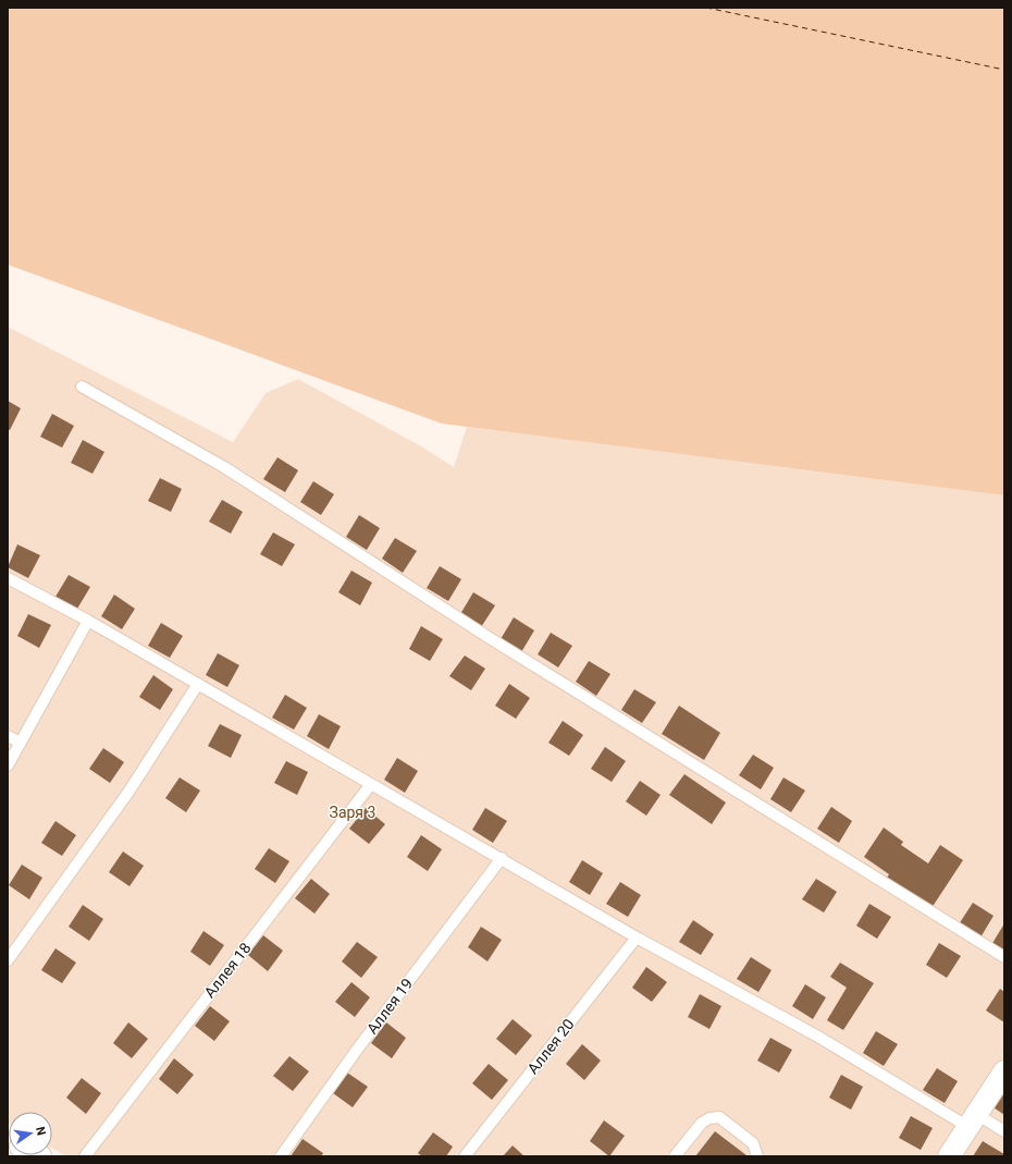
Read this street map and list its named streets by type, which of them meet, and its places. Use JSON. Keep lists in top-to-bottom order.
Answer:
{
  "streets": {
    "lane": ["Аллея 18", "Аллея 19", "Аллея 20"]
  },
  "parks": ["Заря 3"],
  "north": "right"
}
